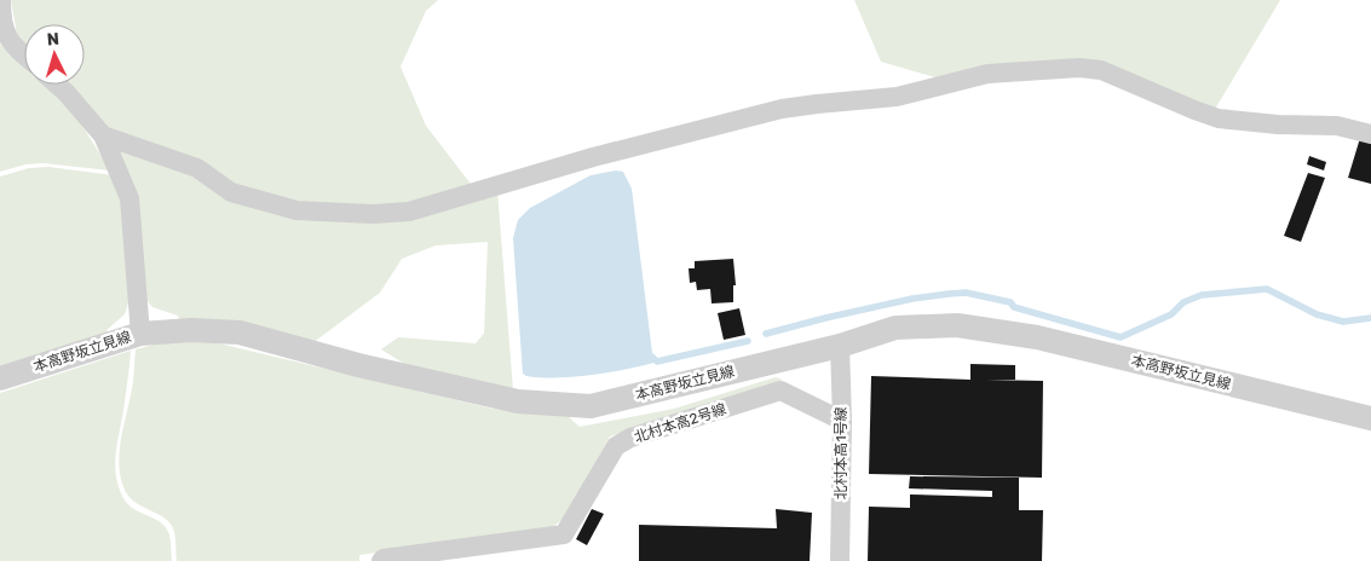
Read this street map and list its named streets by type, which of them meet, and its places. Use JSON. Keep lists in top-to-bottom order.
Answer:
{
  "streets": {
    "street": ["本高野坂立見線", "北村本高2号線", "北村本高1号線"]
  },
  "crossings": [
    ["本高野坂立見線", "北村本高1号線"],
    ["北村本高2号線", "北村本高1号線"]
  ],
  "north": "top"
}
